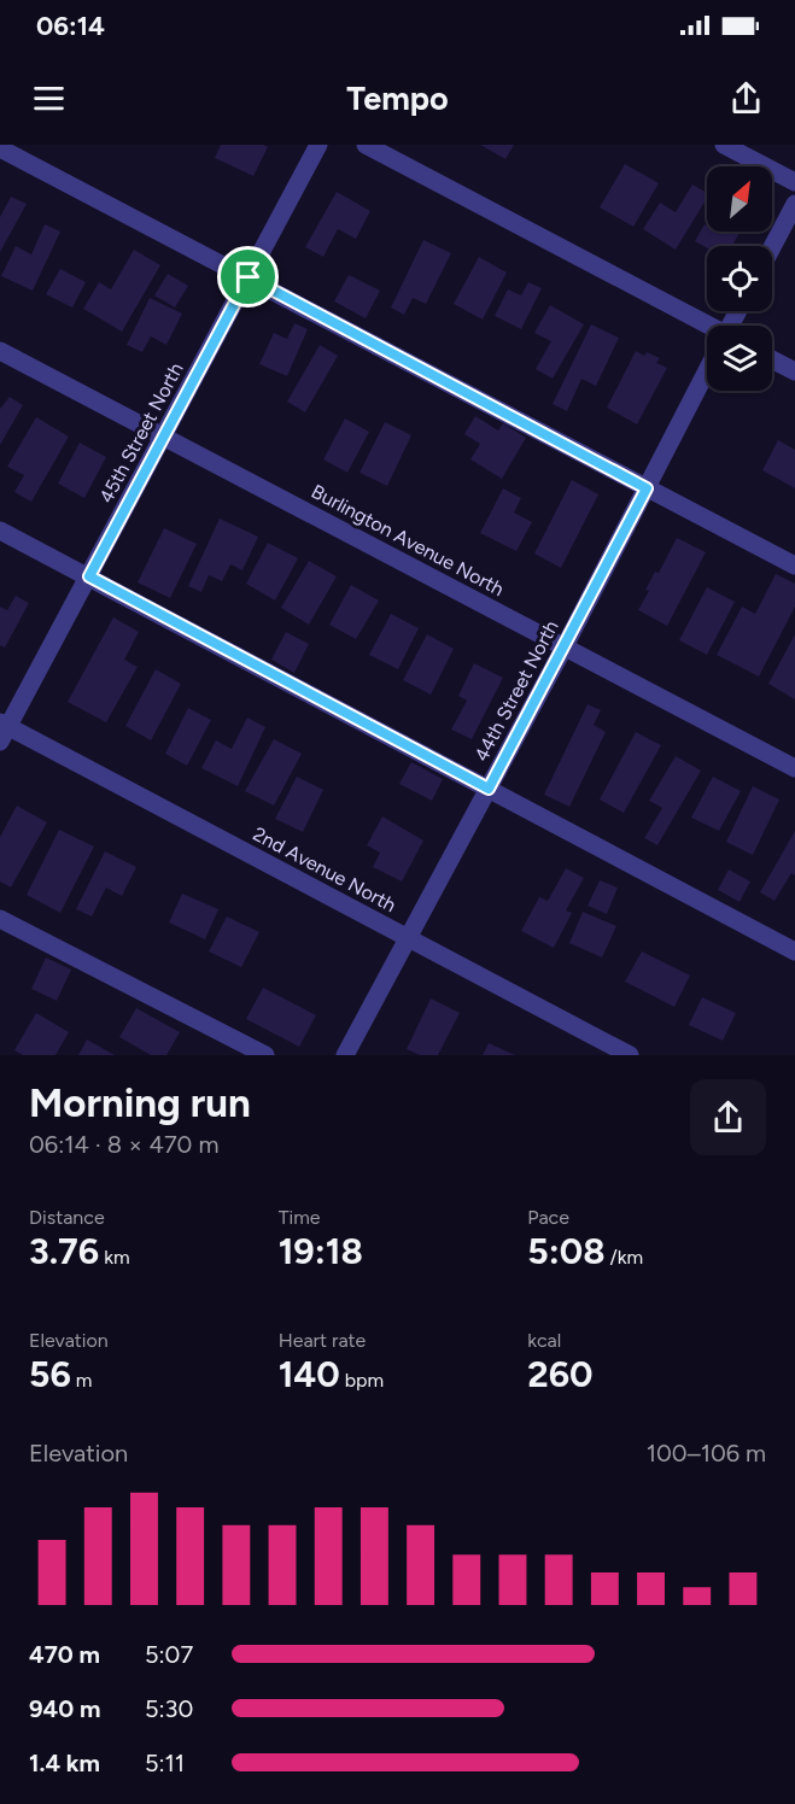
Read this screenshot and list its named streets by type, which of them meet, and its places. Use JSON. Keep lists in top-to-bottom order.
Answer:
{
  "streets": {
    "street": [
      "45th Street North",
      "Burlington Avenue North",
      "44th Street North",
      "2nd Avenue North"
    ]
  },
  "crossings": [
    ["45th Street North", "Burlington Avenue North"],
    ["45th Street North", "2nd Avenue North"],
    ["Burlington Avenue North", "44th Street North"],
    ["44th Street North", "2nd Avenue North"]
  ],
  "north": "top right",
  "page": {
    "status": "06:14",
    "header": "Tempo",
    "heading": ["Morning run", "06:14 · 8 × 470 m"],
    "stats": [
      ["Distance", "3.76 km"],
      ["Time", "19:18"],
      ["Pace", "5:08 /km"],
      ["Elevation", "56 m"],
      ["Heart rate", "140 bpm"],
      ["kcal", "260"]
    ],
    "chart": ["Elevation", "100–106 m"],
    "list": [
      {
        "name": "470 m",
        "note": "5:07"
      },
      {
        "name": "940 m",
        "note": "5:30"
      },
      {
        "name": "1.4 km",
        "note": "5:11"
      }
    ]
  }
}
